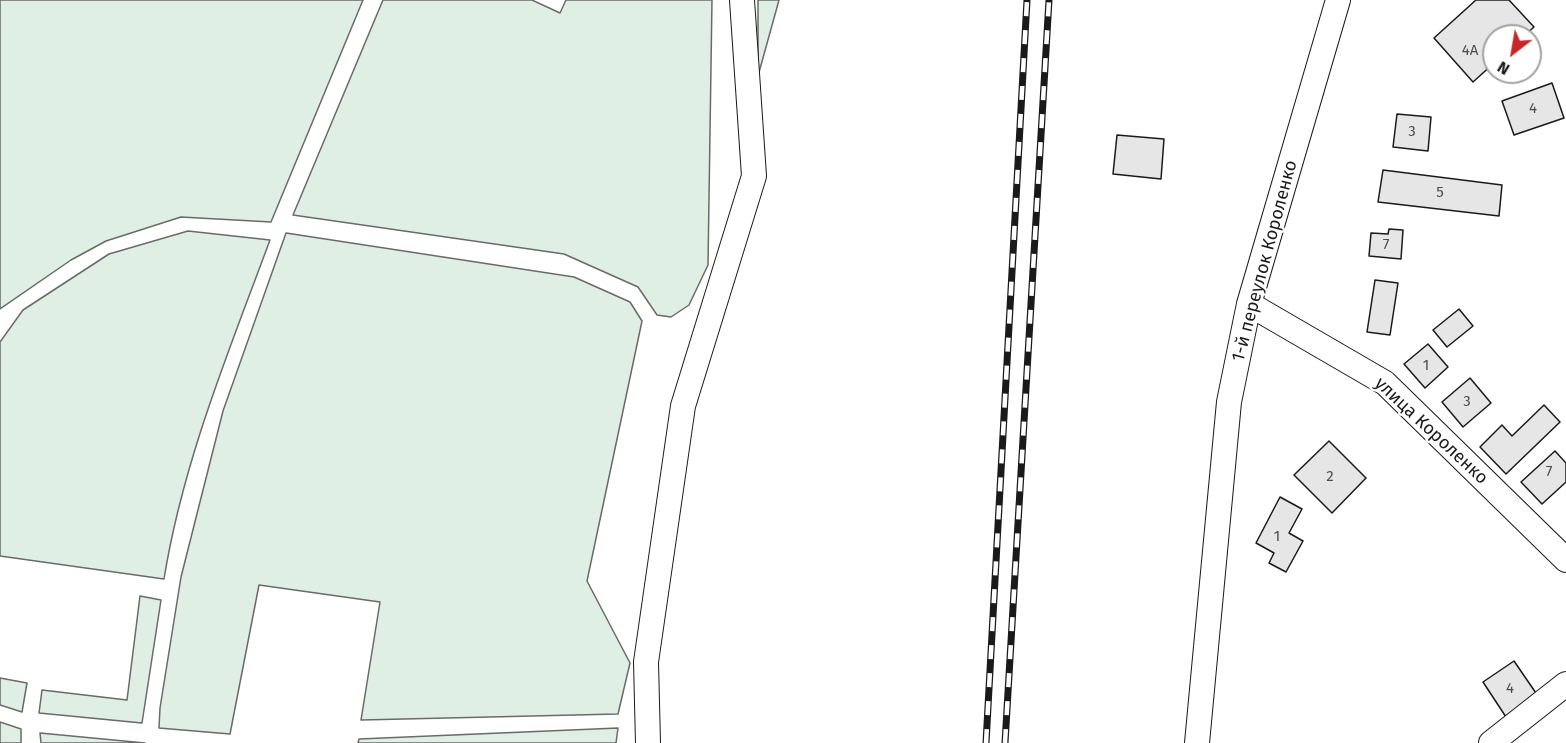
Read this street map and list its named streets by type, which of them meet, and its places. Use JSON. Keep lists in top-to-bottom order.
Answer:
{
  "streets": {
    "street": ["1-й переулок Короленко", "улица Короленко"]
  },
  "crossings": [
    ["1-й переулок Короленко", "улица Короленко"]
  ],
  "house_numbers": [
    "4А",
    "4",
    "3",
    "5",
    "7",
    "1",
    "3",
    "7",
    "2",
    "1",
    "4"
  ],
  "north": "bottom left"
}
